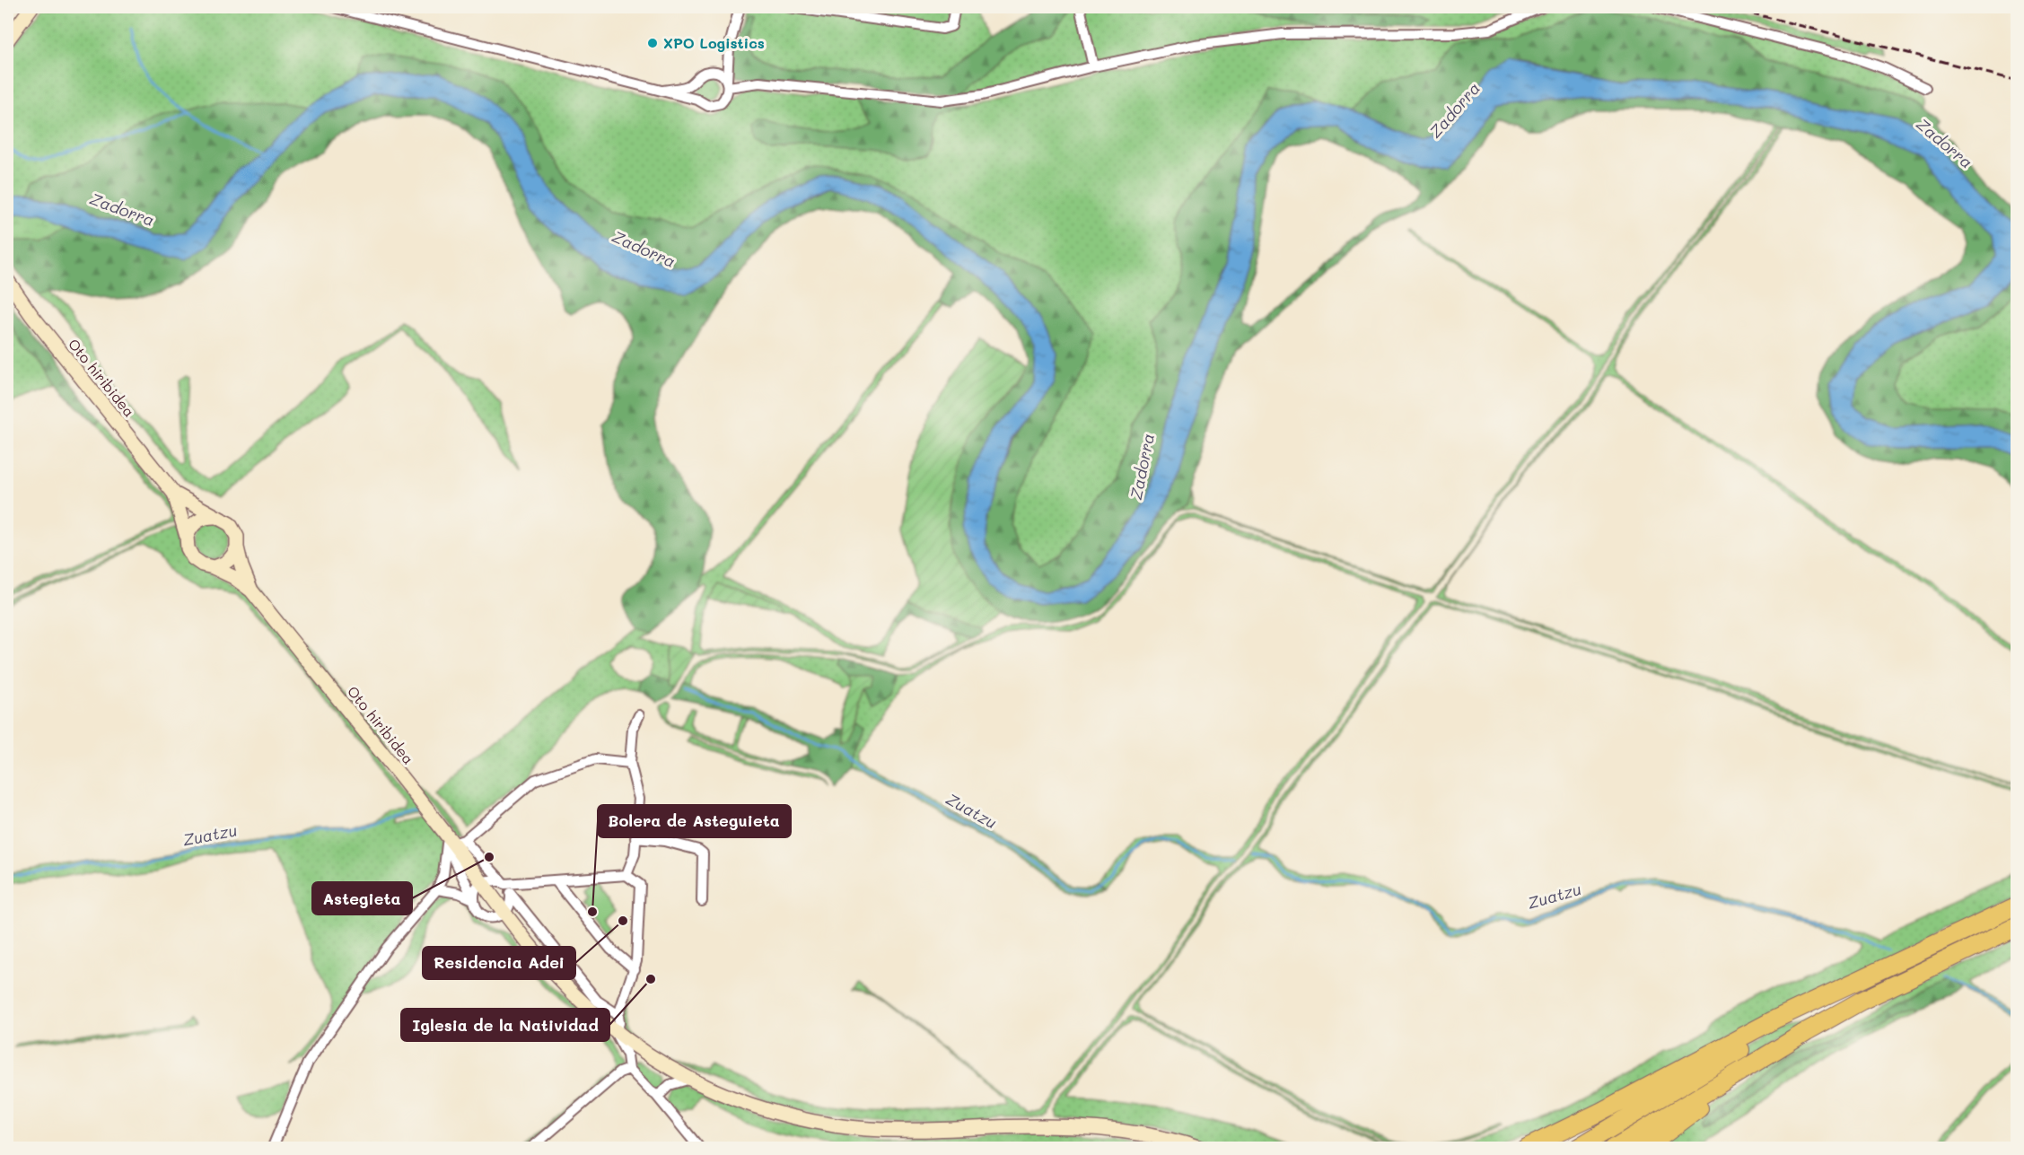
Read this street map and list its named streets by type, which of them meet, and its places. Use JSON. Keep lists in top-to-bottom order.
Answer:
{
  "streets": {
    "street": ["Oto hiribidea"]
  },
  "water": ["Zadorra", "Zuatzu"],
  "places": [
    "XPO Logistics",
    "Astegieta",
    "Bolera de Asteguieta",
    "Residencia Adei",
    "Iglesia de la Natividad"
  ]
}
